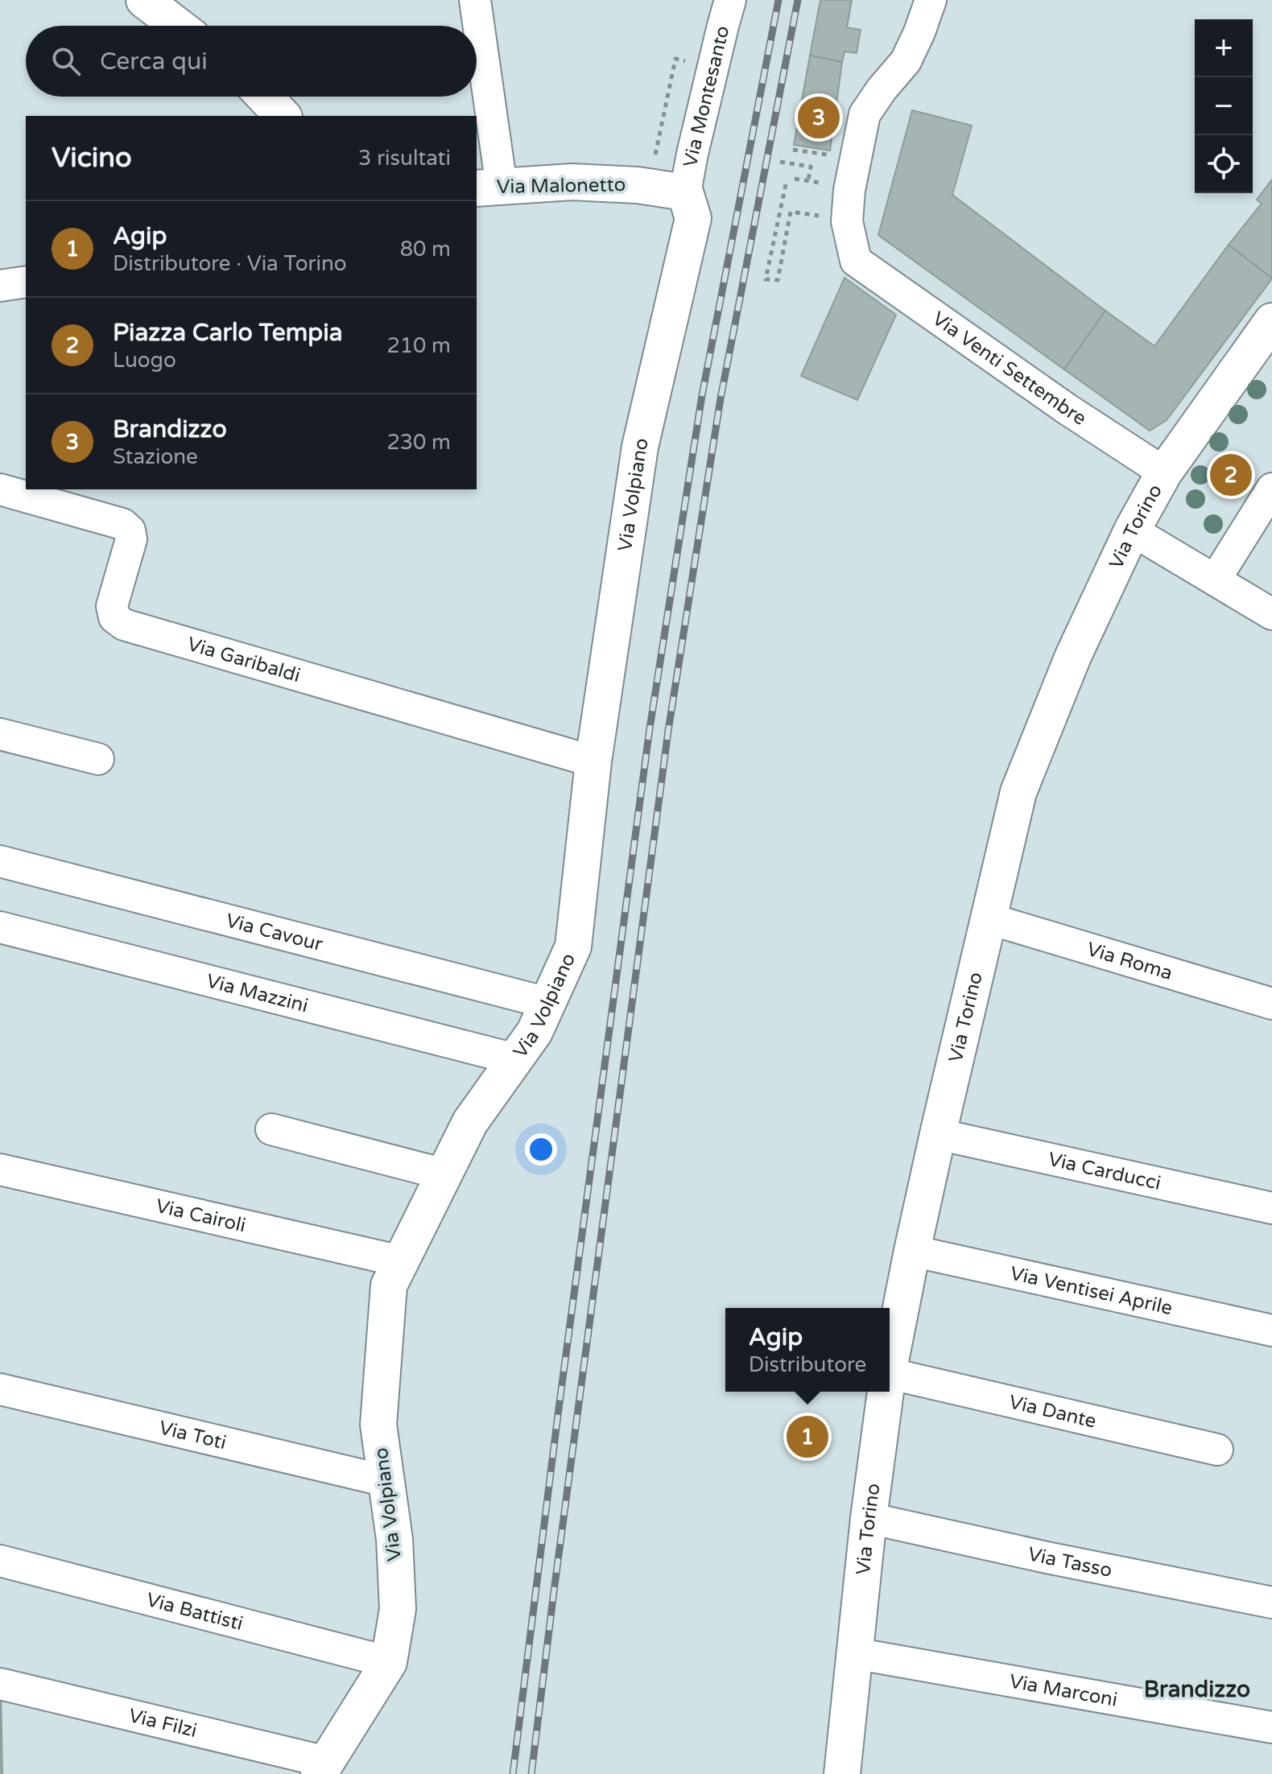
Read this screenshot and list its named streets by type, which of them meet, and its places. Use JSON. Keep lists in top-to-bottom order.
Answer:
{
  "streets": {
    "street": [
      "Via Montesanto",
      "Via Malonetto",
      "Via Venti Settembre",
      "Via Volpiano",
      "Via Torino",
      "Via Garibaldi",
      "Via Cavour",
      "Via Roma",
      "Via Mazzini",
      "Via Carducci",
      "Via Cairoli",
      "Via Ventisei Aprile",
      "Via Dante",
      "Via Toti",
      "Via Tasso",
      "Via Battisti",
      "Via Marconi",
      "Via Filzi"
    ]
  },
  "crossings": [
    ["Via Montesanto", "Via Malonetto"],
    ["Via Montesanto", "Via Volpiano"],
    ["Via Malonetto", "Via Volpiano"],
    ["Via Venti Settembre", "Via Torino"],
    ["Via Volpiano", "Via Garibaldi"],
    ["Via Volpiano", "Via Cavour"],
    ["Via Volpiano", "Via Mazzini"],
    ["Via Volpiano", "Via Cairoli"],
    ["Via Volpiano", "Via Toti"],
    ["Via Volpiano", "Via Battisti"],
    ["Via Volpiano", "Via Filzi"],
    ["Via Torino", "Via Roma"],
    ["Via Torino", "Via Carducci"],
    ["Via Torino", "Via Ventisei Aprile"],
    ["Via Torino", "Via Tasso"],
    ["Via Torino", "Via Marconi"]
  ],
  "districts": ["Brandizzo"],
  "page": {
    "map_buttons": ["+", "−"],
    "search": "Cerca qui",
    "pins": ["3", "2", "1"],
    "heading": ["Vicino", "3 risultati"],
    "list": [
      {
        "mark": "1",
        "name": "Agip",
        "note": "Distributore · Via Torino",
        "value": "80 m"
      },
      {
        "mark": "2",
        "name": "Piazza Carlo Tempia",
        "note": "Luogo",
        "value": "210 m"
      },
      {
        "mark": "3",
        "name": "Brandizzo",
        "note": "Stazione",
        "value": "230 m"
      }
    ],
    "popup": ["Agip", "Distributore"]
  }
}
